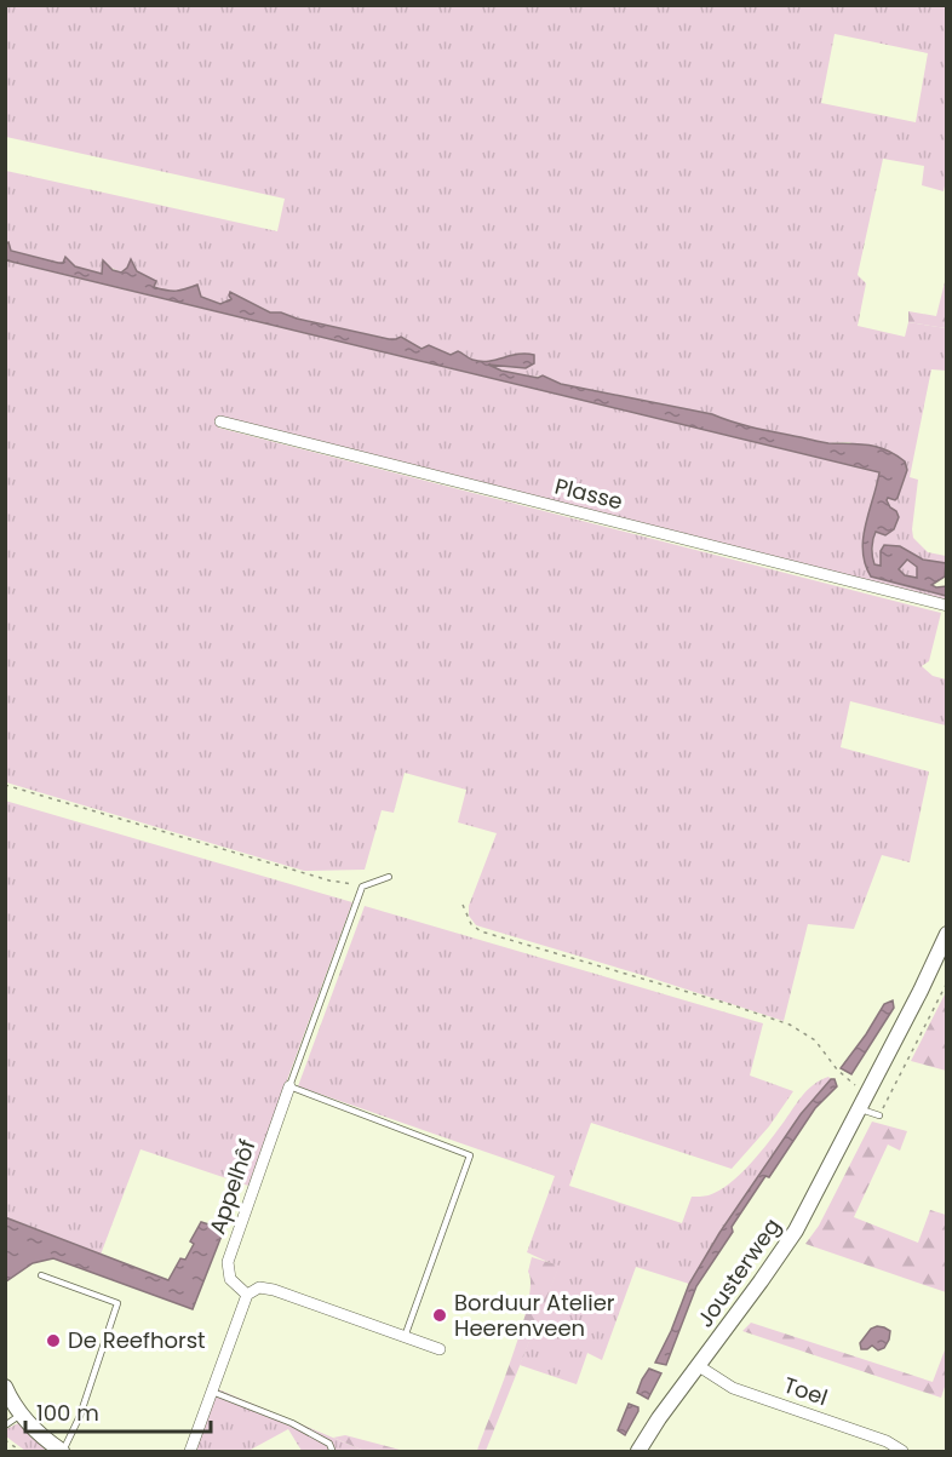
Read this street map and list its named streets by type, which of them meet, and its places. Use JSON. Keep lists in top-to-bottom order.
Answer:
{
  "streets": {
    "street": [
      "Plasse",
      "Appelhôf",
      "Jousterweg",
      "Toel"
    ]
  },
  "crossings": [
    ["Jousterweg", "Toel"]
  ],
  "places": ["Borduur Atelier Heerenveen", "De Reefhorst"],
  "scale_bar": "100 m"
}
